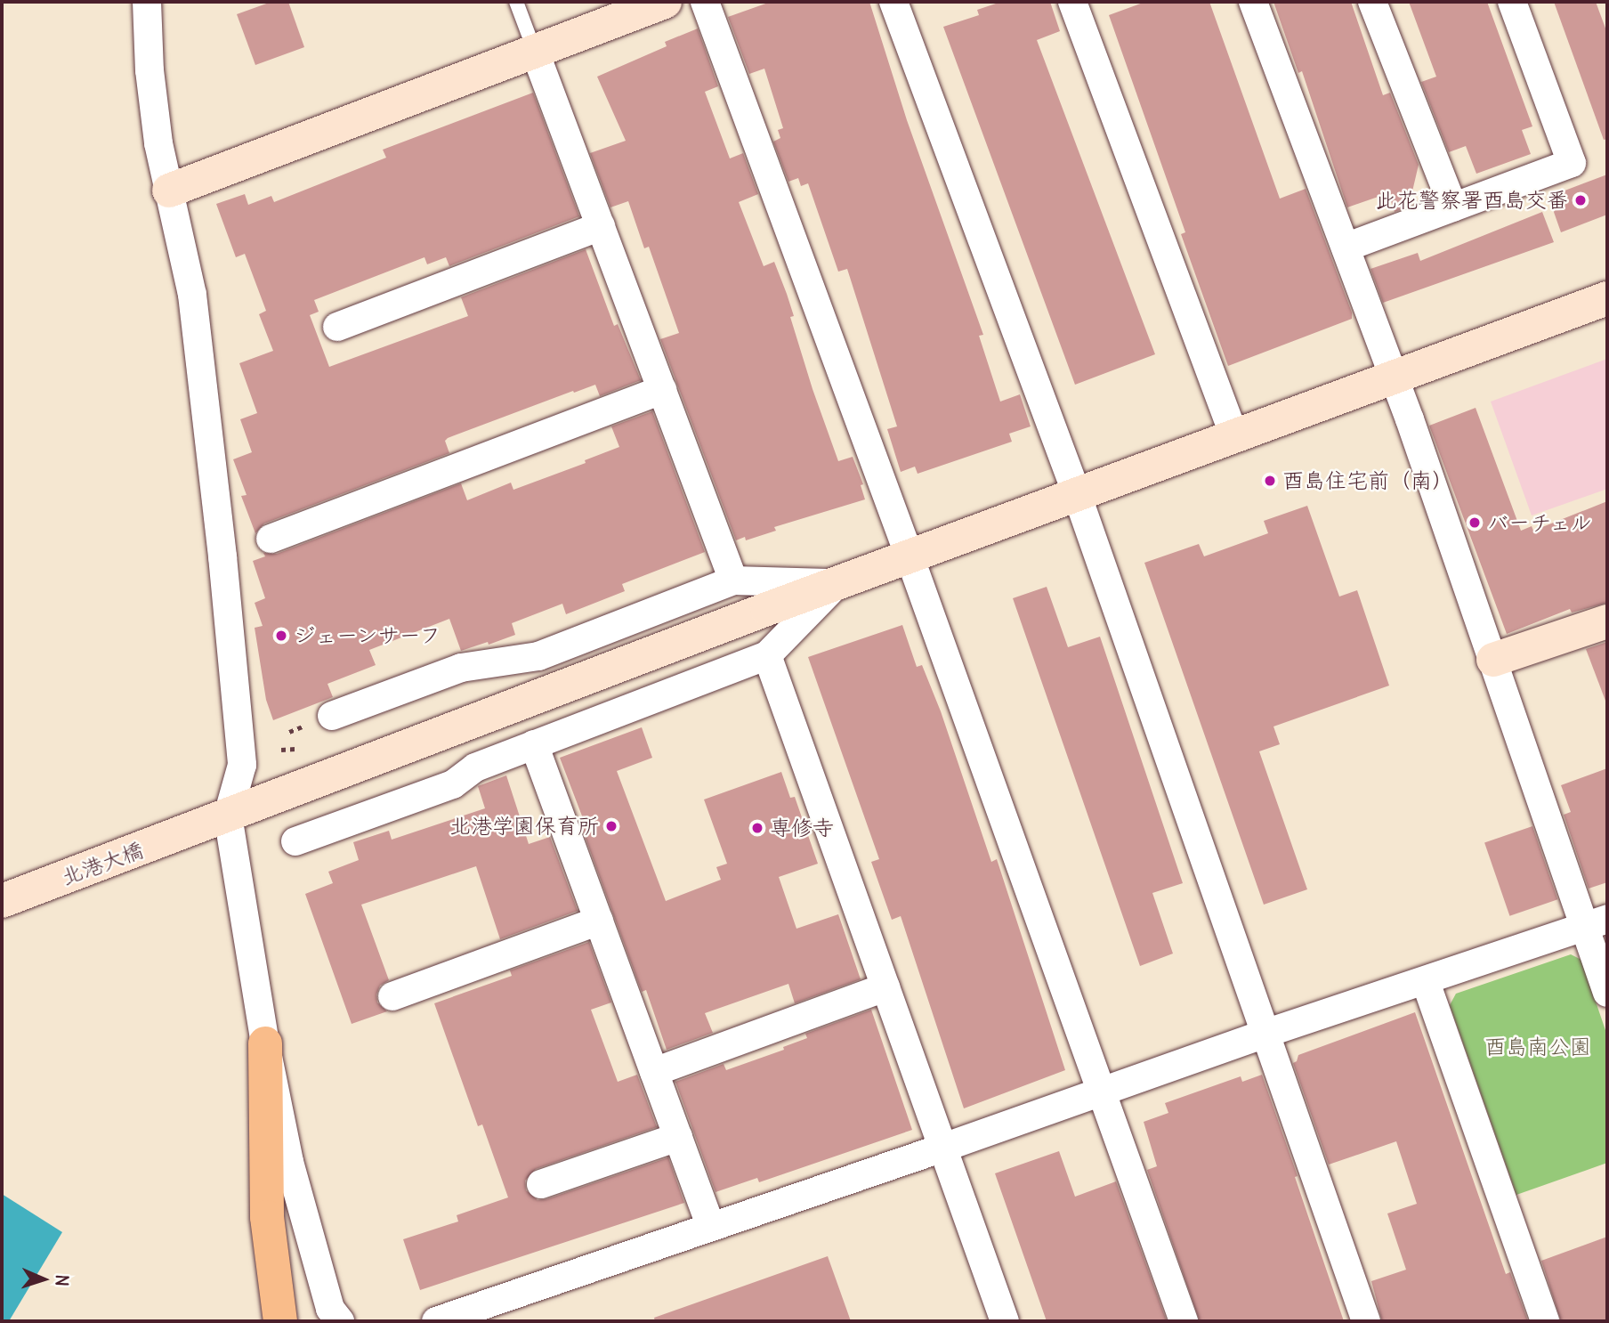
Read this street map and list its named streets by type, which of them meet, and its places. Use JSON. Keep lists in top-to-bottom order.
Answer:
{
  "streets": {
    "street": ["北港大橋"]
  },
  "parks": ["酉島南公園"],
  "places": [
    "此花警察署酉島交番",
    "酉島住宅前（南）",
    "バーチェル",
    "ジェーンサーフ",
    "北港学園保育所",
    "専修寺"
  ],
  "north": "right"
}
